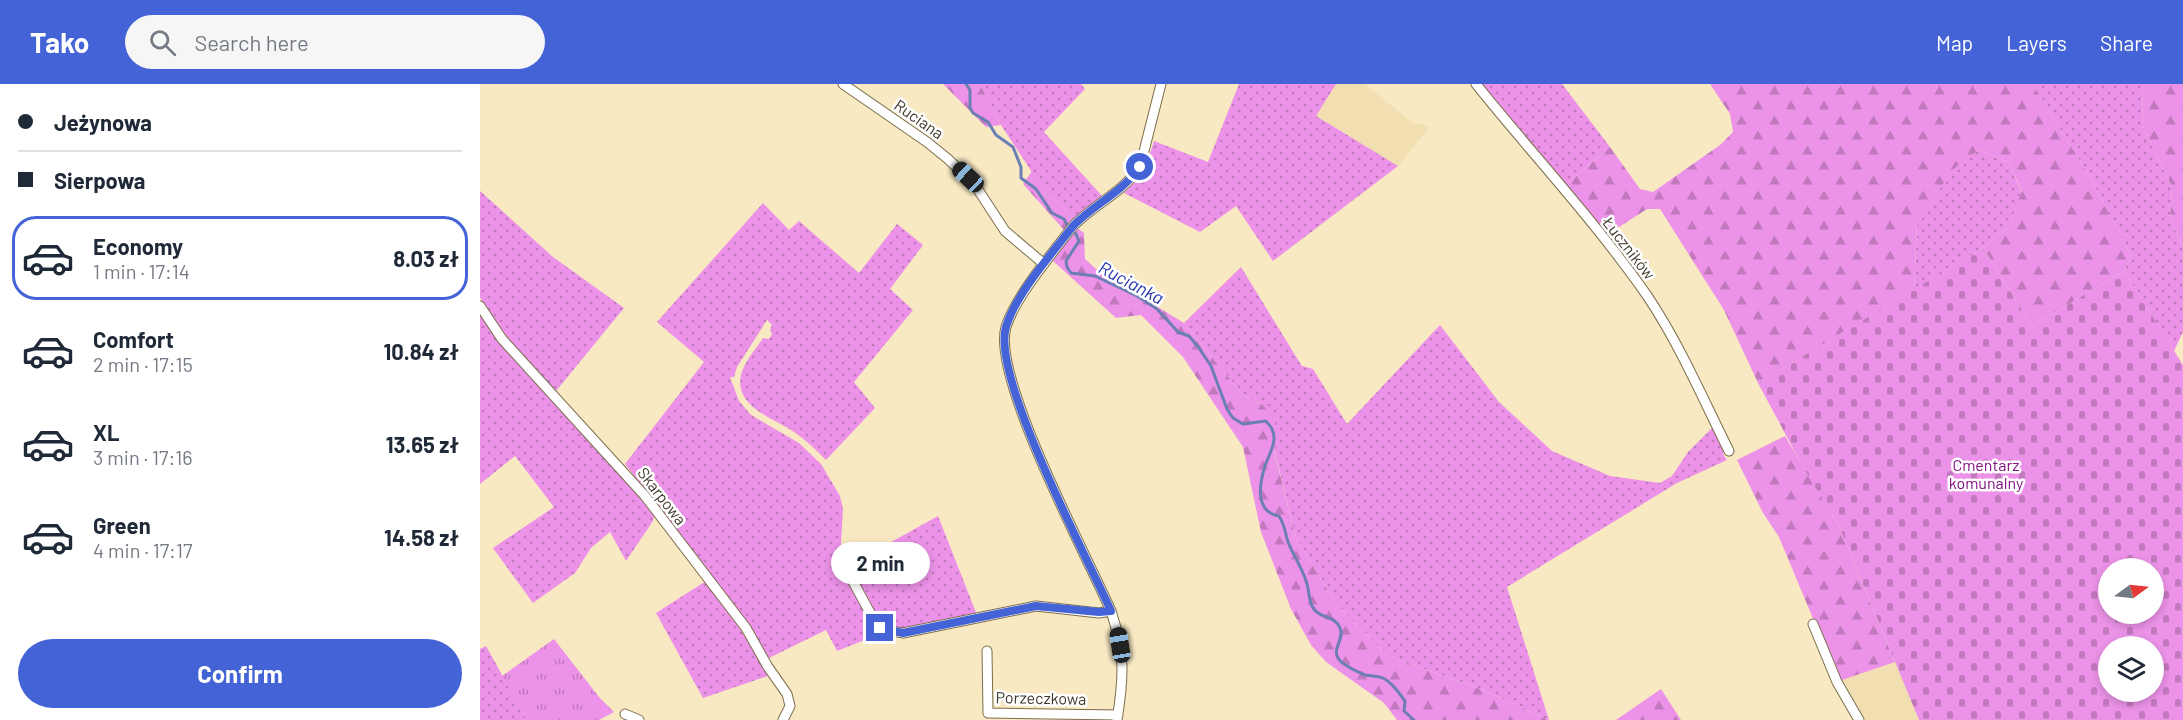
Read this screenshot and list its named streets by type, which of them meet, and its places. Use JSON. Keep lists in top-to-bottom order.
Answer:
{
  "streets": {
    "street": [
      "Ruciana",
      "Łuczników",
      "Skarpowa",
      "Porzeczkowa"
    ]
  },
  "water": ["Rucianka"],
  "parks": ["Cmentarz komunalny"],
  "north": "right",
  "page": {
    "header": "Tako",
    "search": "Search here",
    "nav": ["Map", "Layers", "Share"],
    "banner": ["Jeżynowa", "Sierpowa"],
    "list": [
      {
        "name": "Economy",
        "note": "1 min · 17:14",
        "value": "8.03 zł"
      },
      {
        "name": "Comfort",
        "note": "2 min · 17:15",
        "value": "10.84 zł"
      },
      {
        "name": "XL",
        "note": "3 min · 17:16",
        "value": "13.65 zł"
      },
      {
        "name": "Green",
        "note": "4 min · 17:17",
        "value": "14.58 zł"
      }
    ],
    "bubble": "2 min",
    "buttons": "Confirm"
  }
}
